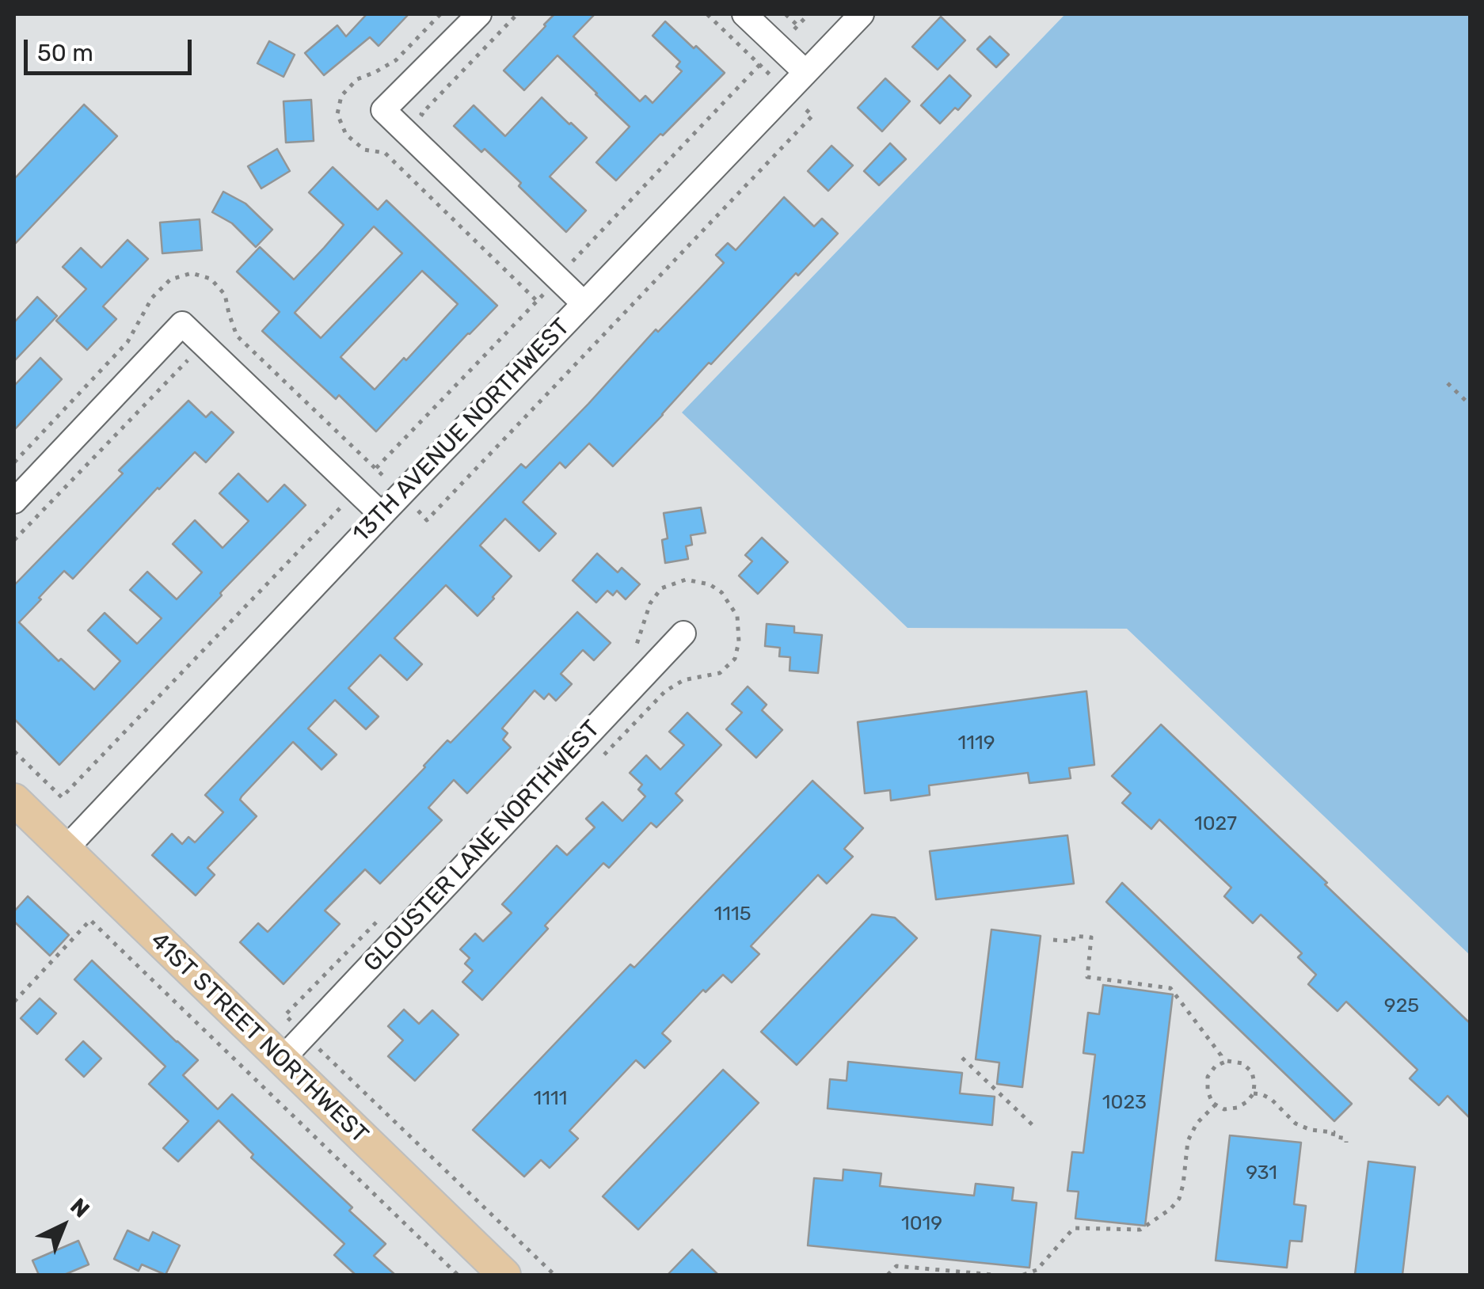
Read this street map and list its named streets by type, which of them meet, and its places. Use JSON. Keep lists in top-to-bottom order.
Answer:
{
  "streets": {
    "main road": ["41ST STREET NORTHWEST"],
    "street": ["13TH AVENUE NORTHWEST", "GLOUSTER LANE NORTHWEST"]
  },
  "crossings": [
    ["13TH AVENUE NORTHWEST", "41ST STREET NORTHWEST"],
    ["GLOUSTER LANE NORTHWEST", "41ST STREET NORTHWEST"]
  ],
  "house_numbers": [
    "1119",
    "1027",
    "1115",
    "925",
    "1111",
    "1023",
    "931",
    "1019"
  ],
  "scale_bar": "50 m",
  "north": "top right"
}
